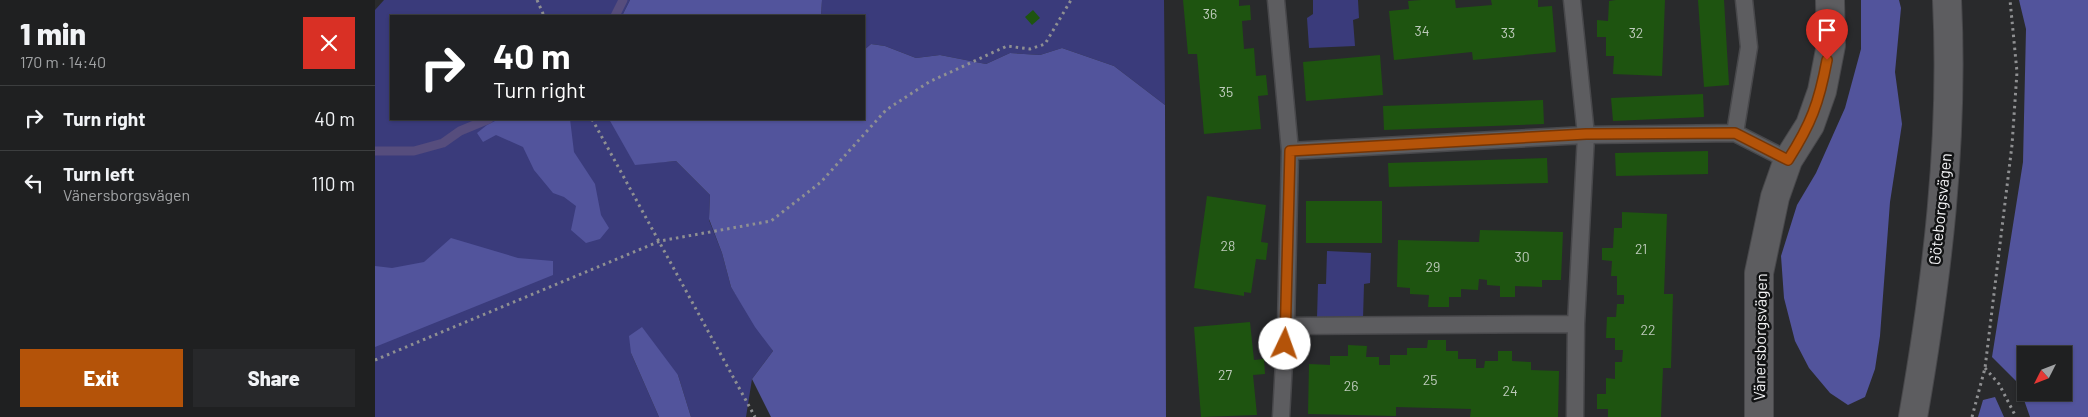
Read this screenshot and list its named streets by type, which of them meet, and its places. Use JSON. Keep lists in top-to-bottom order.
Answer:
{
  "streets": {
    "street": ["Göteborgsvägen", "Vänersborgsvägen"]
  },
  "house_numbers": [
    "36",
    "34",
    "33",
    "32",
    "35",
    "28",
    "21",
    "30",
    "29",
    "22",
    "27",
    "25",
    "26",
    "24"
  ],
  "north": "bottom left",
  "page": {
    "heading": ["1 min", "170 m · 14:40"],
    "turn": ["40 m", "Turn right"],
    "list": [
      {
        "name": "Turn right",
        "value": "40 m"
      },
      {
        "name": "Turn left",
        "note": "Vänersborgsvägen",
        "value": "110 m"
      }
    ],
    "buttons": ["Exit", "Share"]
  }
}
